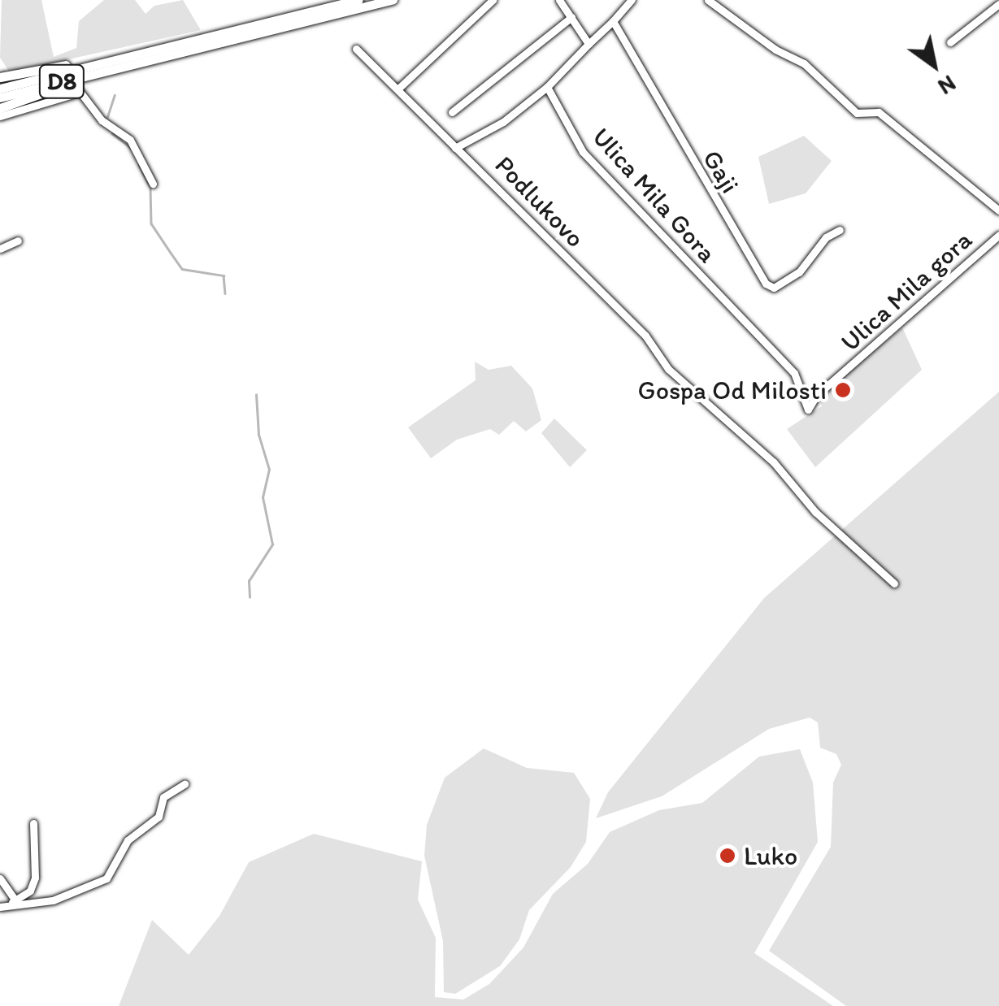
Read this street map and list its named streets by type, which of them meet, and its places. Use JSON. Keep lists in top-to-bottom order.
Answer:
{
  "streets": {
    "main road": ["D8"],
    "street": [
      "Gaji",
      "Ulica Mila Gora",
      "Podlukovo",
      "Ulica Mila gora"
    ]
  },
  "crossings": [
    ["Ulica Mila Gora", "Podlukovo"],
    ["Ulica Mila Gora", "Ulica Mila gora"]
  ],
  "places": ["Gospa Od Milosti", "Luko"],
  "north": "bottom right"
}
